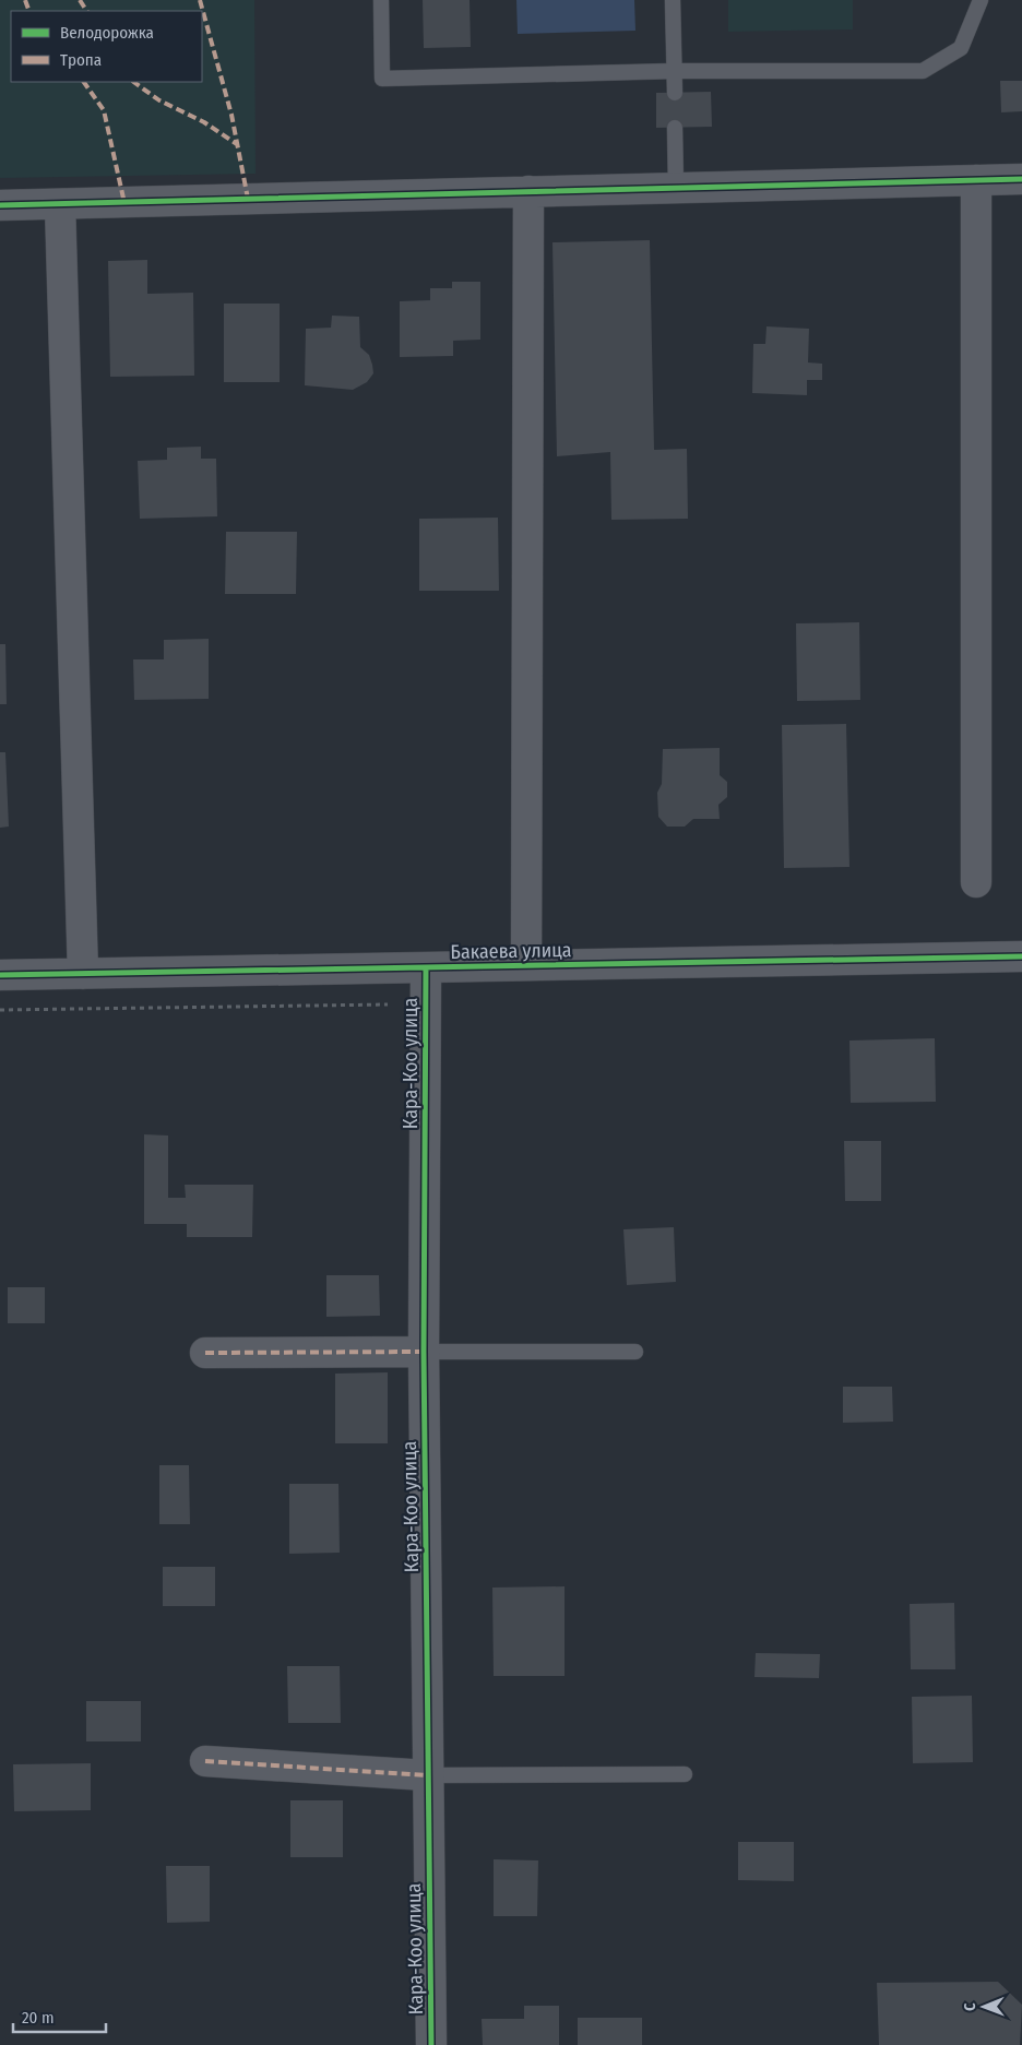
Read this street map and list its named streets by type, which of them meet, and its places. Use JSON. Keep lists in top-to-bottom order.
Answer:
{
  "streets": {
    "street": ["Бакаева улица", "Кара-Коо улица"]
  },
  "crossings": [
    ["Бакаева улица", "Кара-Коо улица"]
  ],
  "legend": ["Велодорожка", "Тропа"],
  "scale_bar": "20 m",
  "north": "left"
}
